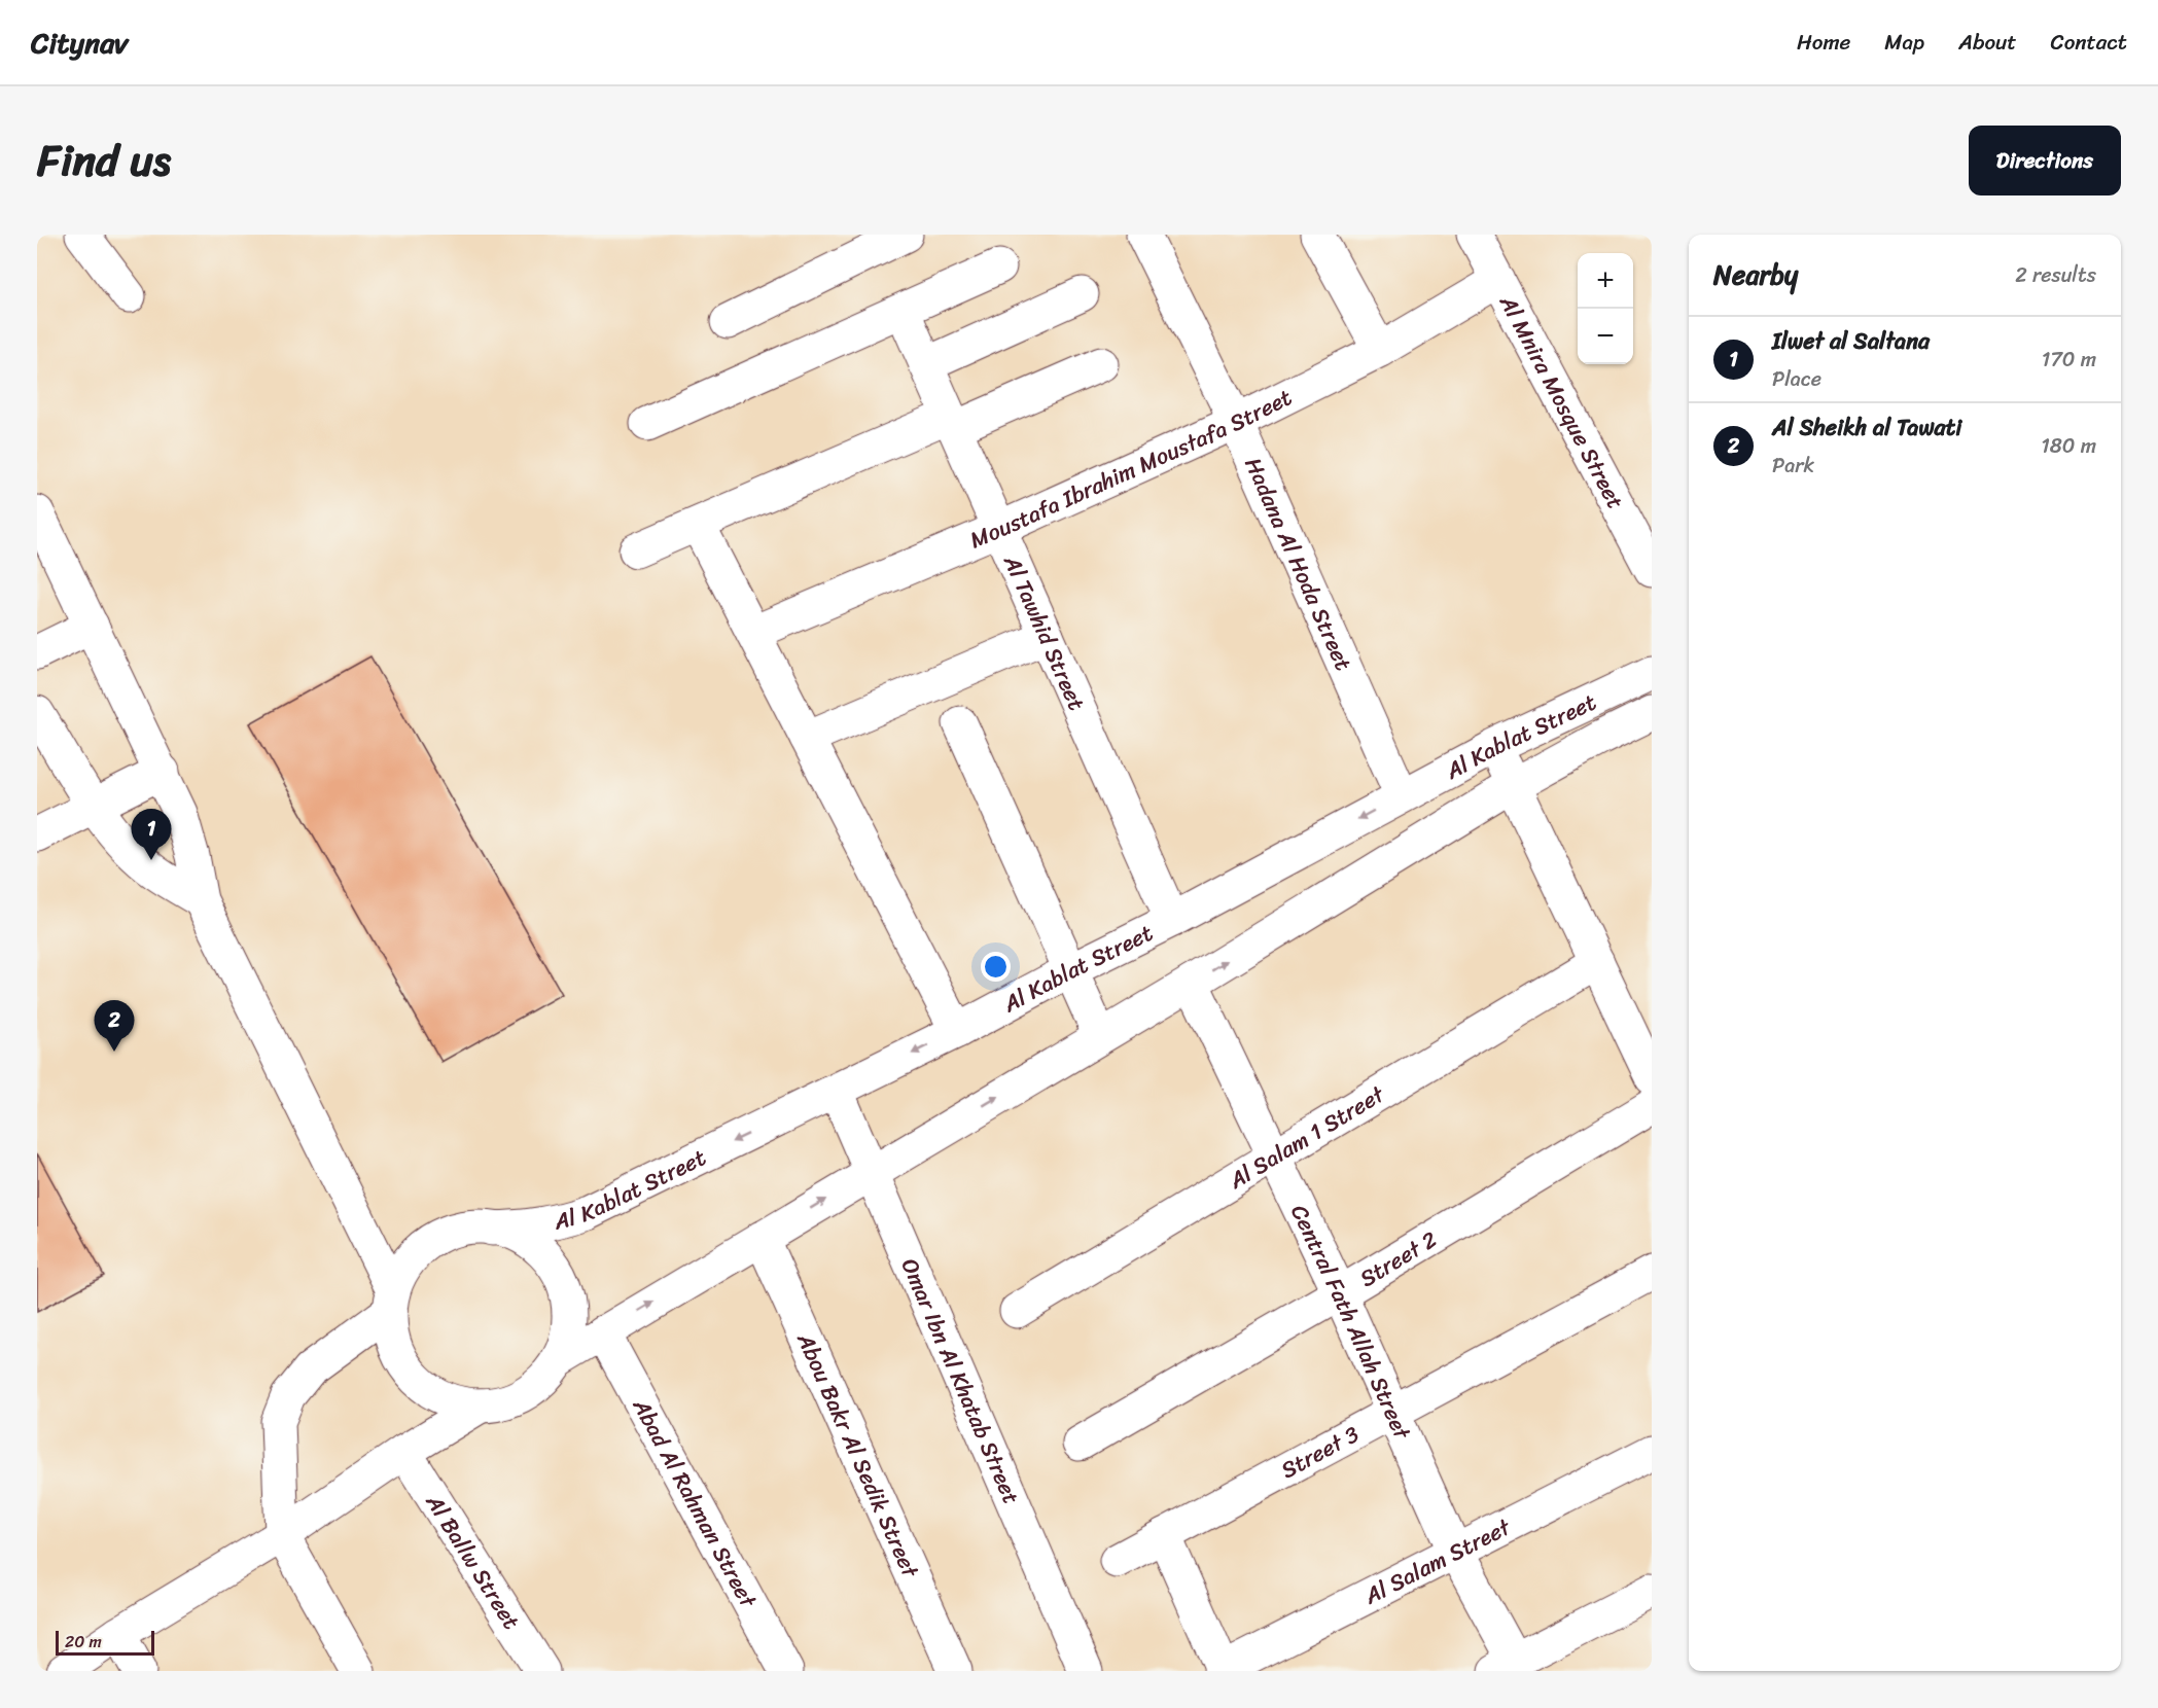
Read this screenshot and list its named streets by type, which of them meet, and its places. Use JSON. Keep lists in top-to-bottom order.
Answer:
{
  "streets": {
    "street": [
      "Al Mnira Mosque Street",
      "Moustafa Ibrahim Moustafa Street",
      "Hadana Al Hoda Street",
      "Al Tawhid Street",
      "Al Kablat Street",
      "Al Salam 1 Street",
      "Street 2",
      "Central Fath Allah Street",
      "Omar Ibn Al Khatab Street",
      "Street 3",
      "Abou Bakr Al Sedik Street",
      "Abad Al Rahman Street",
      "Al Ballw Street",
      "Al Salam Street"
    ]
  },
  "crossings": [
    ["Al Mnira Mosque Street", "Moustafa Ibrahim Moustafa Street"],
    ["Moustafa Ibrahim Moustafa Street", "Hadana Al Hoda Street"],
    ["Moustafa Ibrahim Moustafa Street", "Al Tawhid Street"],
    ["Hadana Al Hoda Street", "Al Kablat Street"],
    ["Al Tawhid Street", "Al Kablat Street"],
    ["Al Kablat Street", "Central Fath Allah Street"],
    ["Al Kablat Street", "Omar Ibn Al Khatab Street"],
    ["Al Kablat Street", "Abou Bakr Al Sedik Street"],
    ["Al Kablat Street", "Abad Al Rahman Street"],
    ["Al Salam 1 Street", "Central Fath Allah Street"],
    ["Street 2", "Central Fath Allah Street"],
    ["Central Fath Allah Street", "Street 3"],
    ["Central Fath Allah Street", "Al Salam Street"]
  ],
  "scale_bar": "20 m",
  "page": {
    "header": "Citynav",
    "nav": [
      "Home",
      "Map",
      "About",
      "Contact"
    ],
    "title": "Find us",
    "buttons": "Directions",
    "heading": ["Nearby", "2 results"],
    "map_buttons": ["+", "−"],
    "list": [
      {
        "mark": "1",
        "name": "Ilwet al Saltana",
        "note": "Place",
        "value": "170 m"
      },
      {
        "mark": "2",
        "name": "Al Sheikh al Tawati",
        "note": "Park",
        "value": "180 m"
      }
    ],
    "pins": ["1", "2"],
    "scale": "20 m"
  }
}
